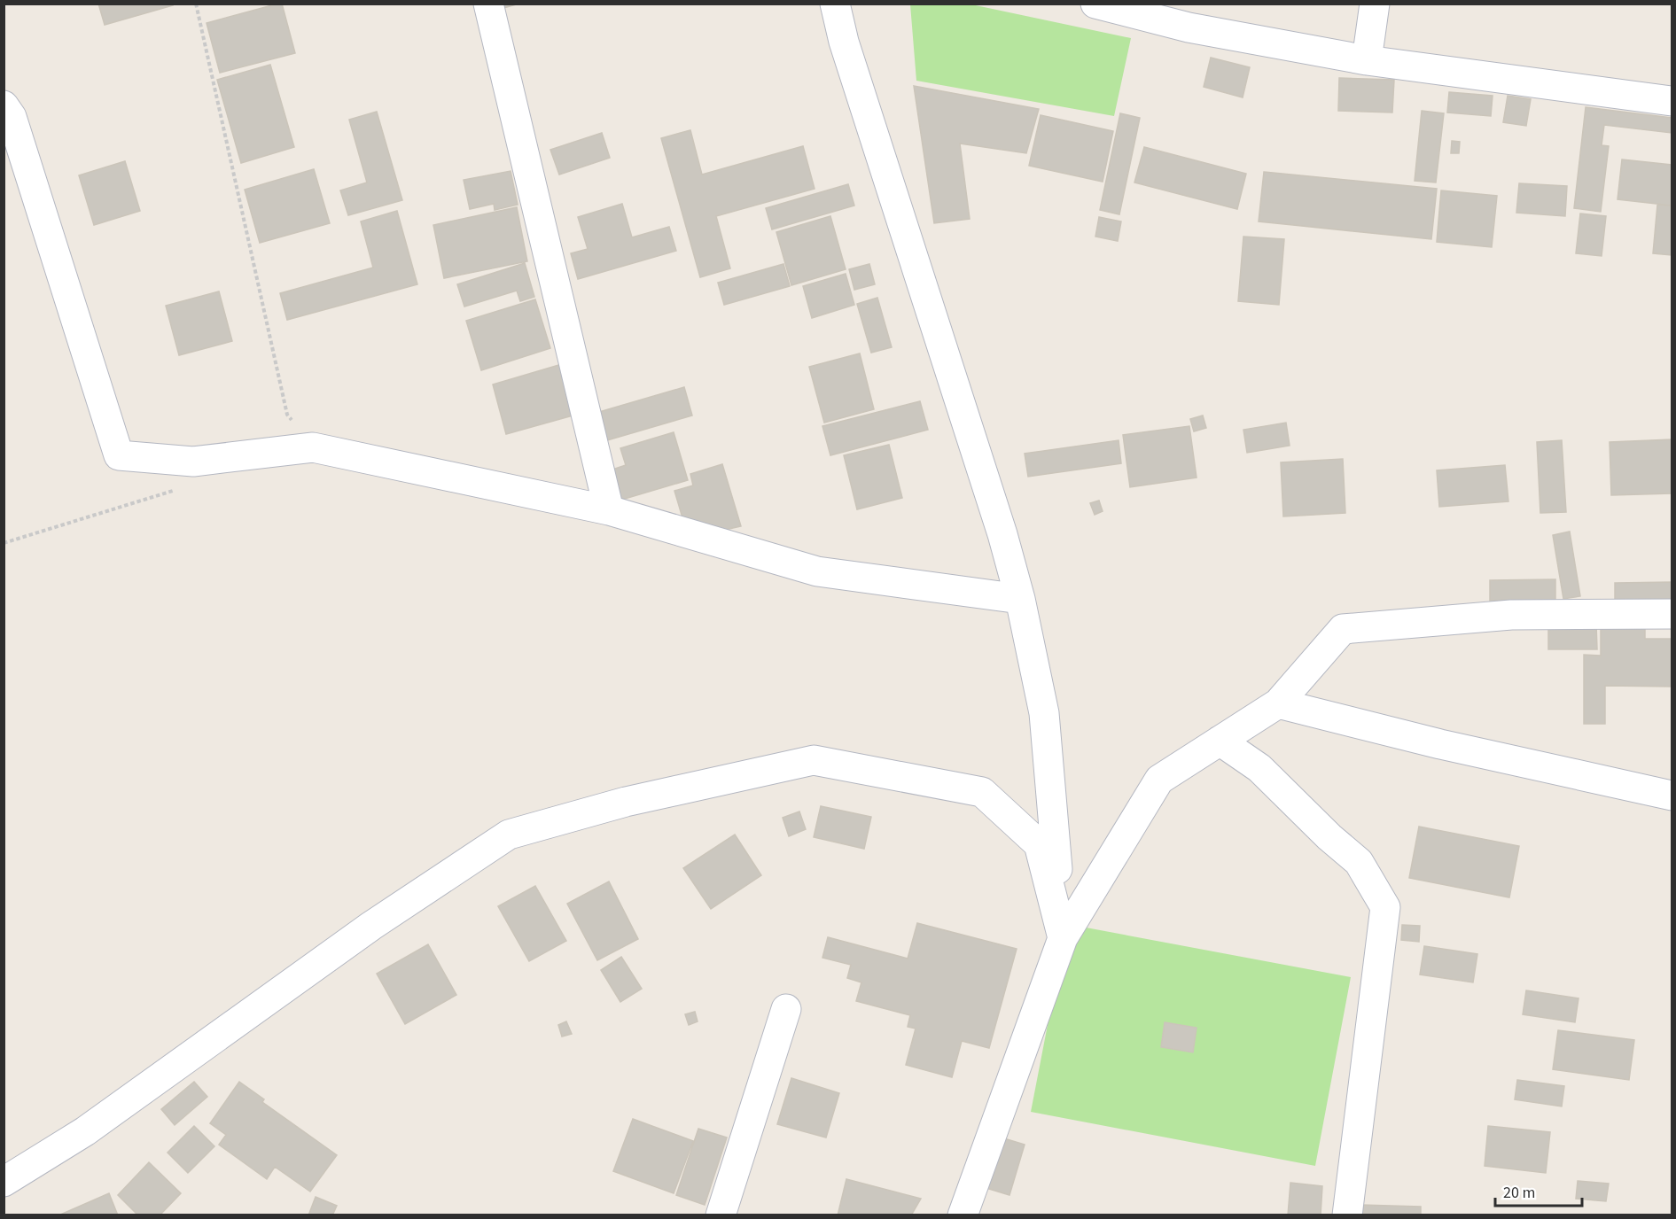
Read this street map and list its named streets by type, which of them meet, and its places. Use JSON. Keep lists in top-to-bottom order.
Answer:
{
  "scale_bar": "20 m"
}
